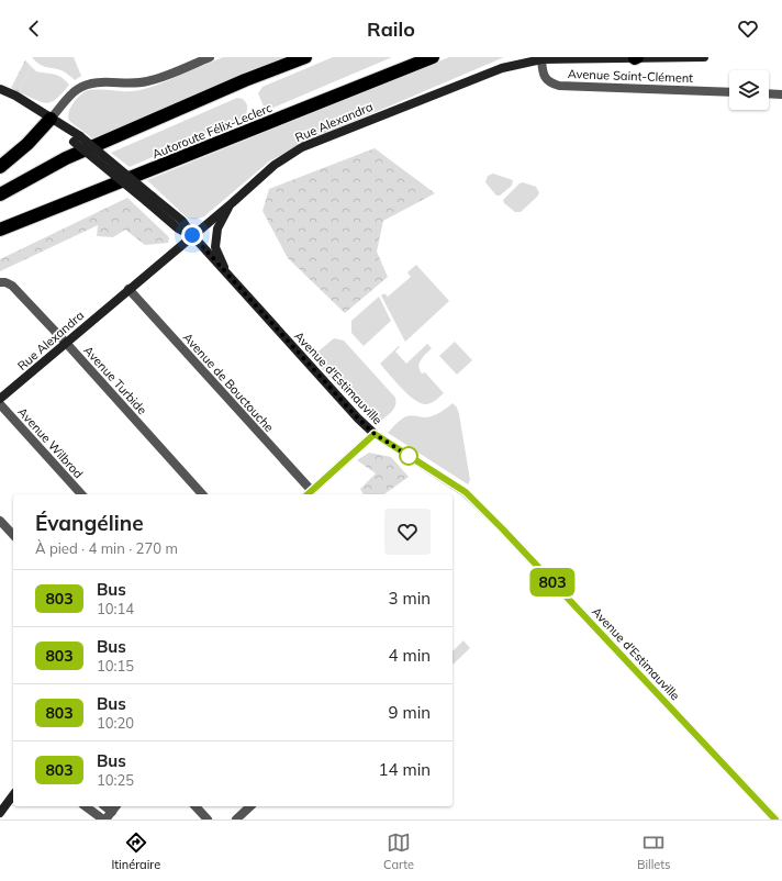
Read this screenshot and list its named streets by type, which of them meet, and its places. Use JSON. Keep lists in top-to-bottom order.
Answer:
{
  "streets": {
    "highway": ["Autoroute Félix-Leclerc"],
    "main road": ["Rue Alexandra", "Avenue d'Estimauville"],
    "street": [
      "Avenue Saint-Clément",
      "Avenue Turbide",
      "Avenue de Bouctouche",
      "Avenue Wilbrod"
    ]
  },
  "crossings": [
    ["Avenue Saint-Clément", "Rue Alexandra"],
    ["Rue Alexandra", "Avenue d'Estimauville"],
    ["Rue Alexandra", "Avenue Turbide"],
    ["Rue Alexandra", "Avenue de Bouctouche"]
  ],
  "lines": ["bus line 803"],
  "page": {
    "header": "Railo",
    "on_map": "803",
    "heading": ["Évangéline", "À pied · 4 min · 270 m"],
    "list": [
      {
        "mark": "803",
        "name": "Bus",
        "note": "10:14",
        "value": "3 min"
      },
      {
        "mark": "803",
        "name": "Bus",
        "note": "10:15",
        "value": "4 min"
      },
      {
        "mark": "803",
        "name": "Bus",
        "note": "10:20",
        "value": "9 min"
      },
      {
        "mark": "803",
        "name": "Bus",
        "note": "10:25",
        "value": "14 min"
      }
    ],
    "tabs": ["Itinéraire", "Carte", "Billets"]
  }
}
